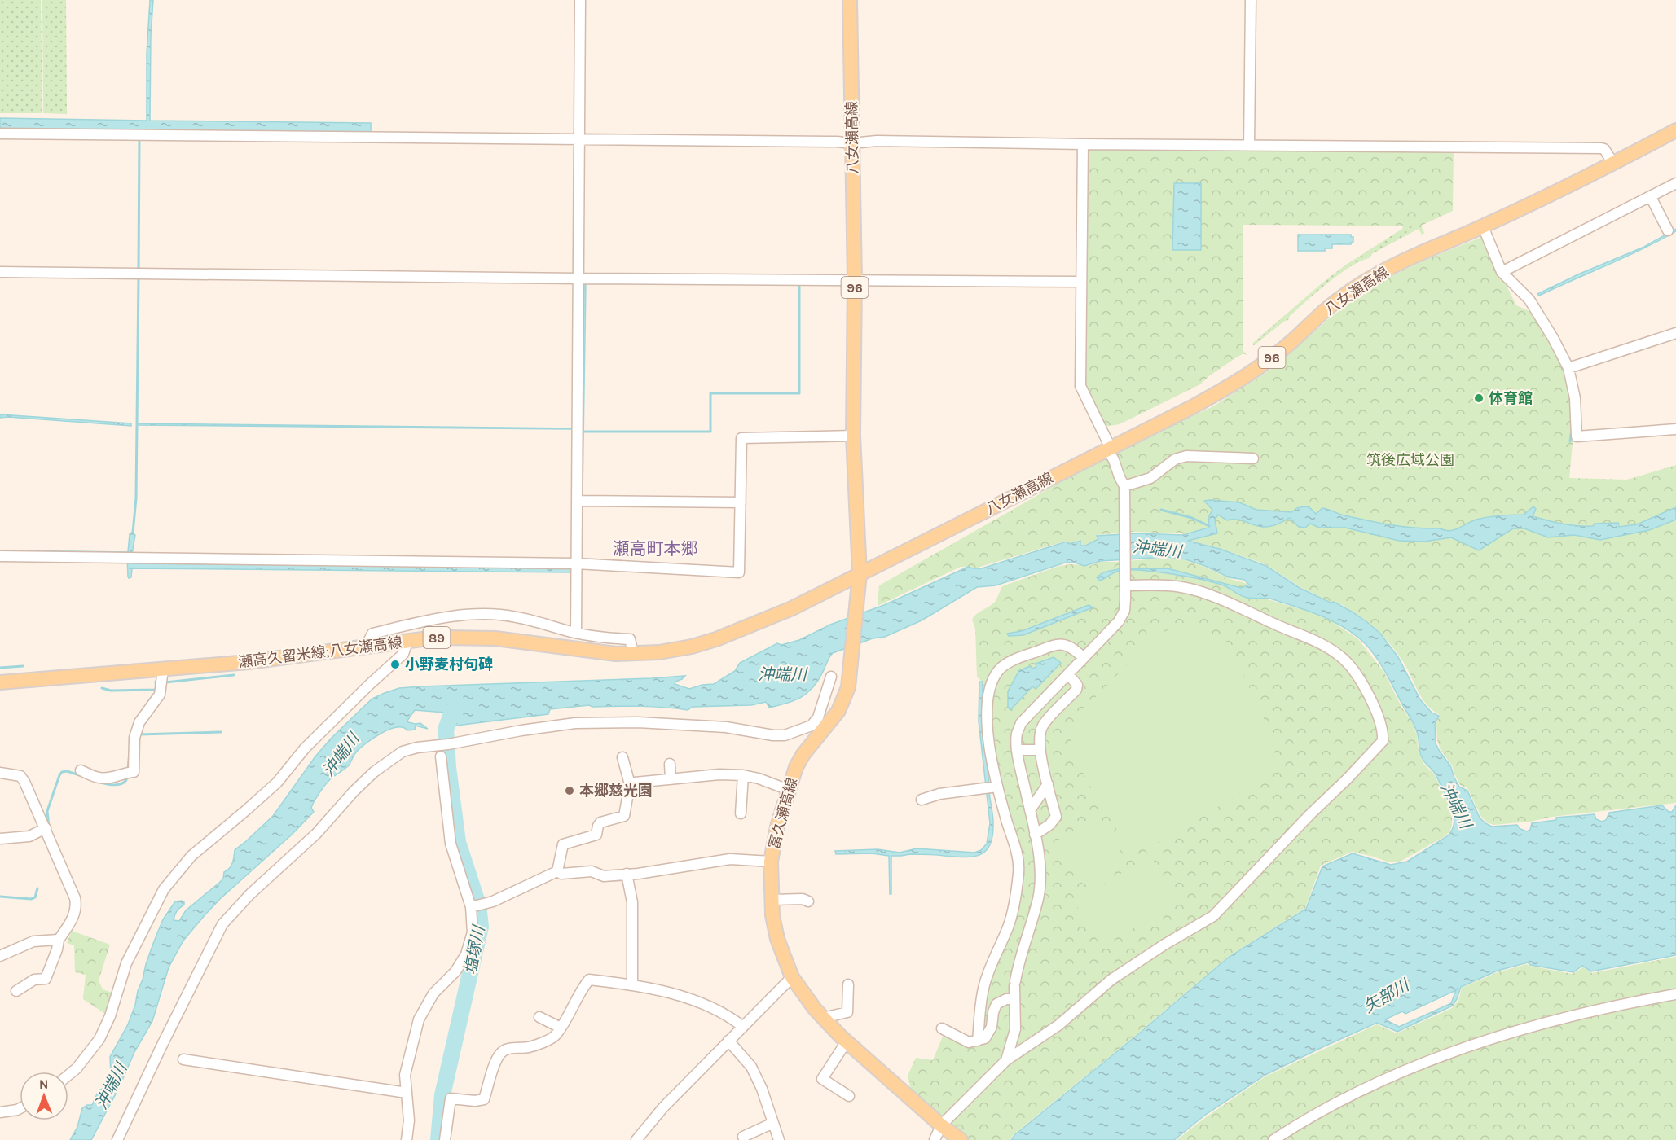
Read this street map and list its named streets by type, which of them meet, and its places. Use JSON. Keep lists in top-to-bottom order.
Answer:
{
  "streets": {
    "main road": [
      "八女瀬高線",
      "96",
      "89",
      "瀬高久留米線;八女瀬高線",
      "富久瀬高線"
    ]
  },
  "crossings": [
    ["八女瀬高線", "瀬高久留米線;八女瀬高線"],
    ["八女瀬高線", "富久瀬高線"],
    ["瀬高久留米線;八女瀬高線", "富久瀬高線"]
  ],
  "districts": ["瀬高町本郷"],
  "water": ["沖端川", "塩塚川", "矢部川"],
  "parks": ["筑後広域公園"],
  "places": ["体育館", "小野麦村句碑", "本郷慈光園"],
  "north": "top"
}
